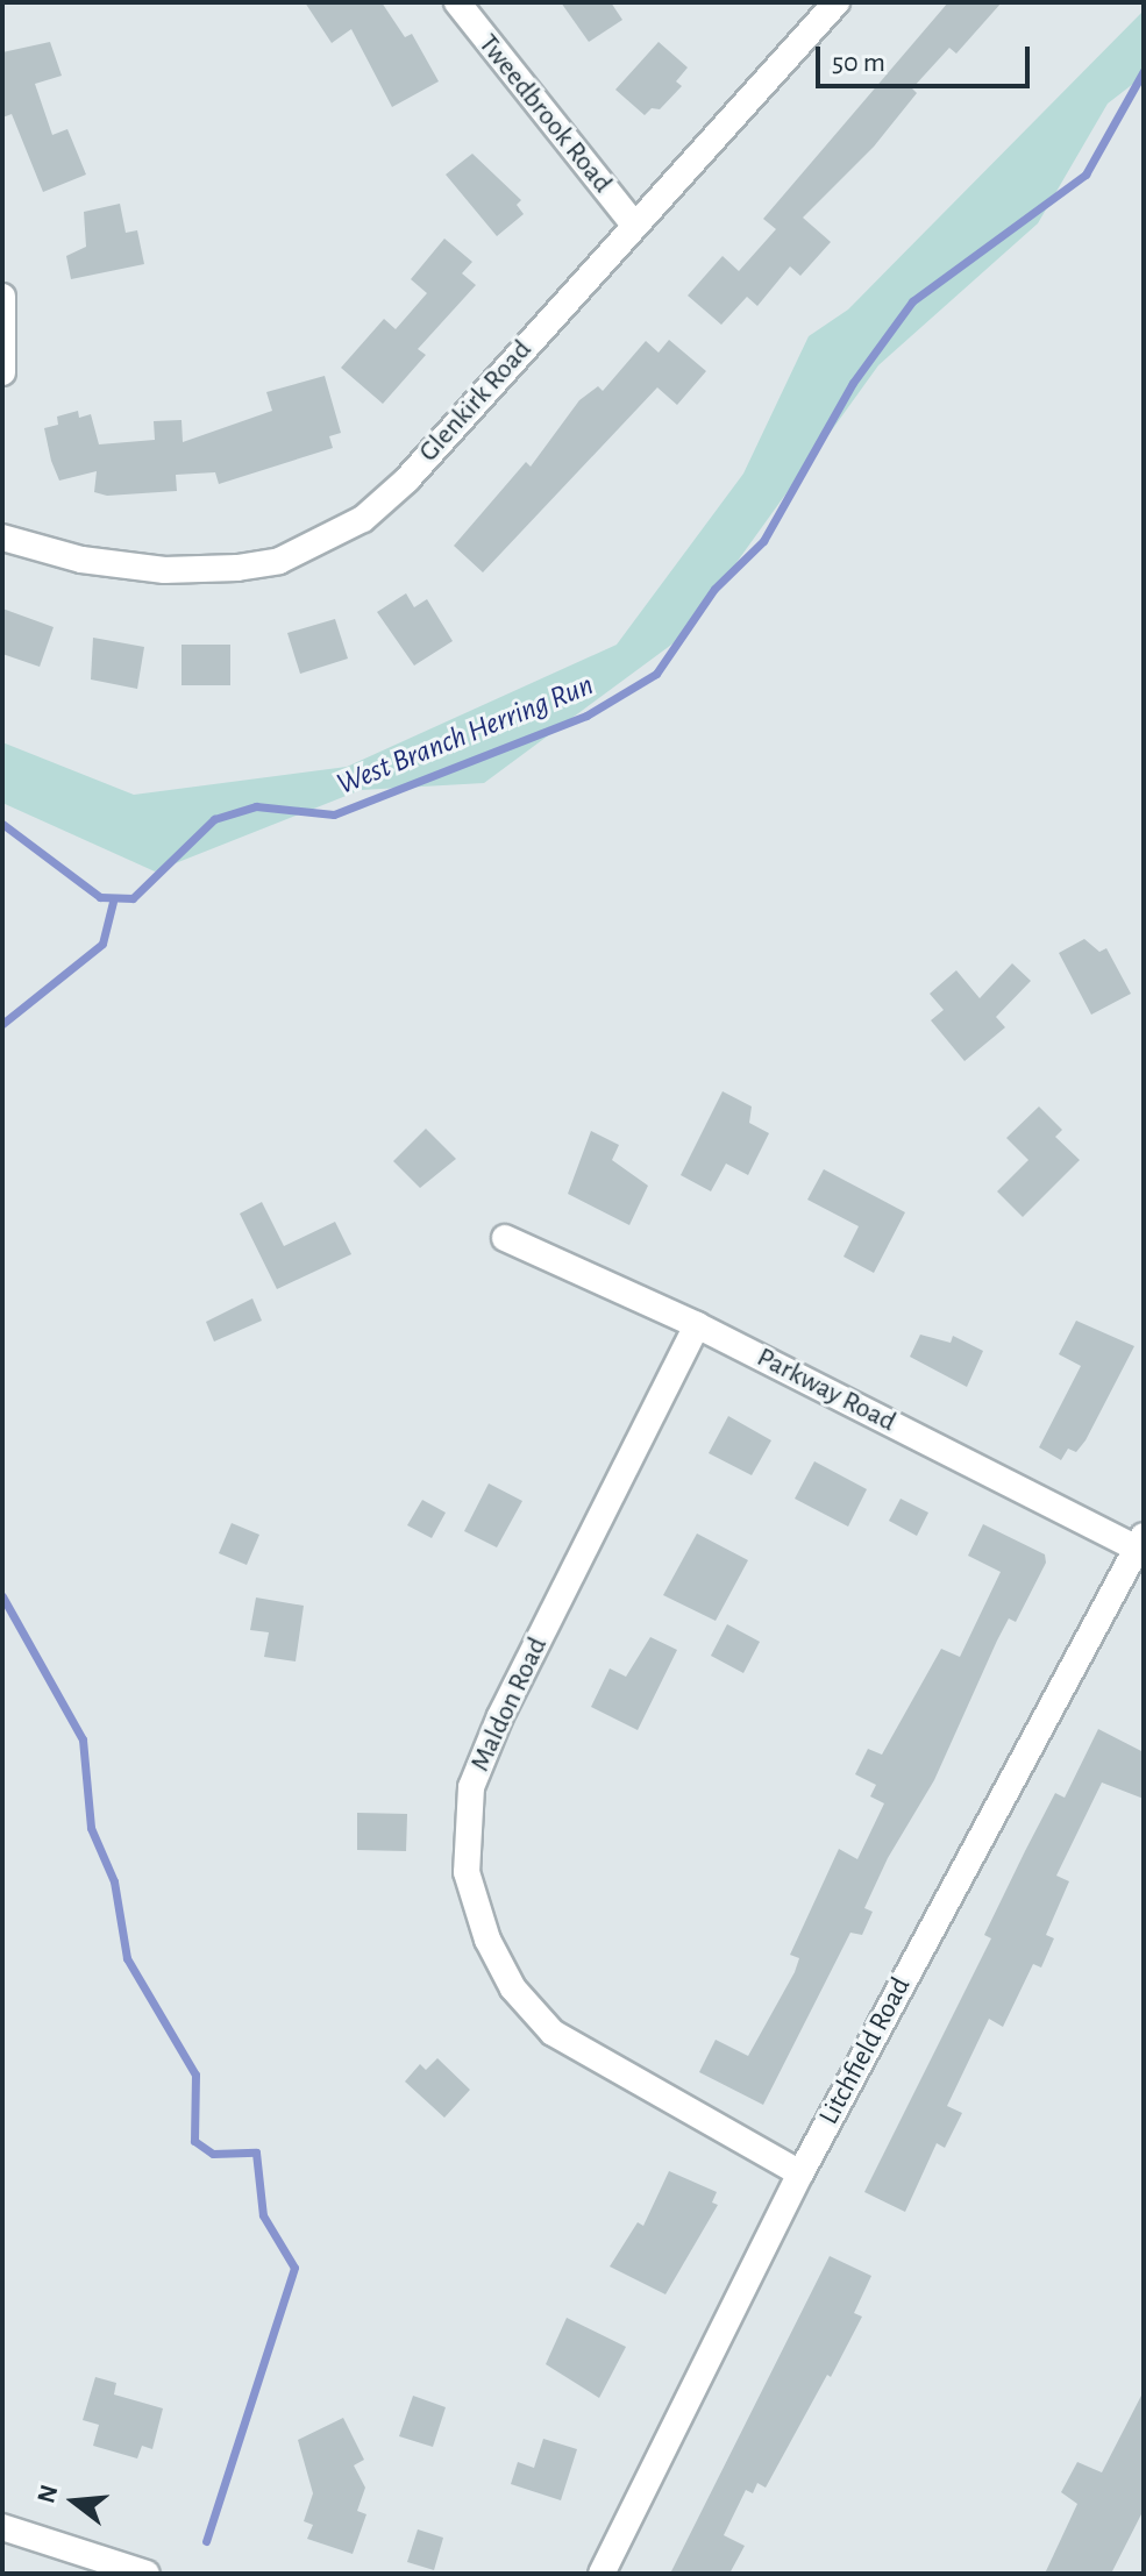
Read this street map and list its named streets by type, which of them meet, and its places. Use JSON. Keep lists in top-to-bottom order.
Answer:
{
  "streets": {
    "street": [
      "Tweedbrook Road",
      "Glenkirk Road",
      "Parkway Road",
      "Maldon Road",
      "Litchfield Road"
    ]
  },
  "crossings": [
    ["Tweedbrook Road", "Glenkirk Road"],
    ["Parkway Road", "Maldon Road"],
    ["Parkway Road", "Litchfield Road"],
    ["Maldon Road", "Litchfield Road"]
  ],
  "water": ["West Branch Herring Run"],
  "scale_bar": "50 m",
  "north": "left"
}
